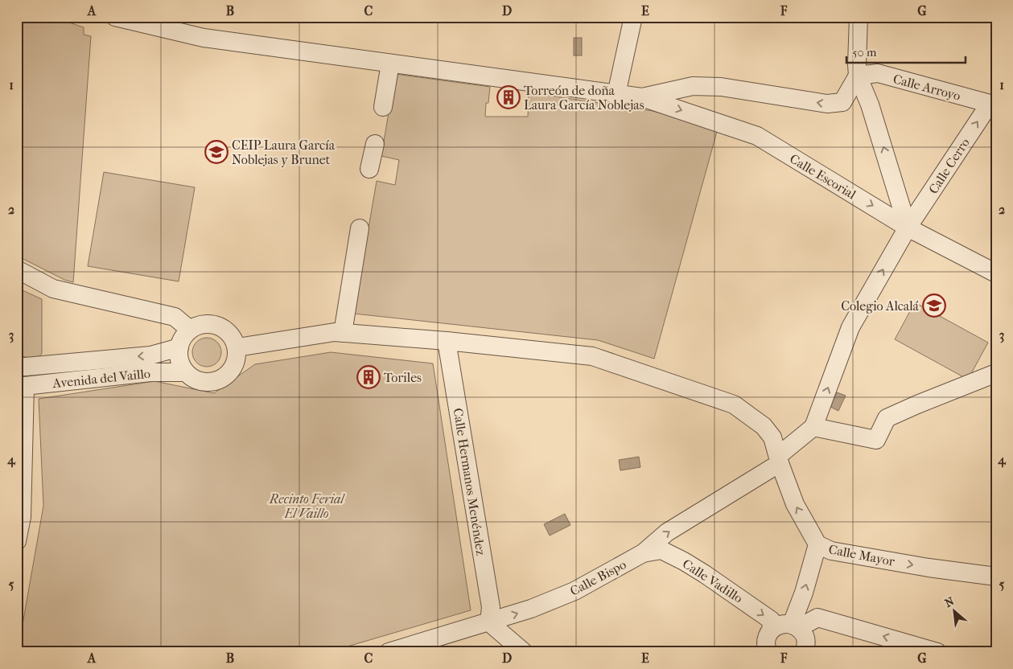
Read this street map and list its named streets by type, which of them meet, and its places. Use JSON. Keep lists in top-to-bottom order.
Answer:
{
  "streets": {
    "street": [
      "Calle Arroyo",
      "Calle Cerro",
      "Calle Escorial",
      "Avenida del Vaillo",
      "Calle Hermanos Menéndez",
      "Calle Mayor",
      "Calle Bispo",
      "Calle Vadillo"
    ]
  },
  "crossings": [
    ["Calle Arroyo", "Calle Cerro"],
    ["Calle Cerro", "Calle Escorial"],
    ["Calle Cerro", "Calle Bispo"],
    ["Avenida del Vaillo", "Calle Mayor"],
    ["Calle Hermanos Menéndez", "Calle Mayor"],
    ["Calle Hermanos Menéndez", "Calle Bispo"],
    ["Calle Mayor", "Calle Bispo"],
    ["Calle Bispo", "Calle Vadillo"]
  ],
  "one_way": ["Calle Cerro", "Calle Escorial", "Calle Bispo"],
  "parks": ["Recinto Ferial El Vaillo"],
  "places": {
    "building": ["Torreón de doña Laura García Noblejas", "Toriles"],
    "school or university": ["CEIP Laura García Noblejas y Brunet", "Colegio Alcalá"]
  },
  "scale_bar": "50 m",
  "north": "top left",
  "grid": {
    "columns": [
      "A",
      "B",
      "C",
      "D",
      "E",
      "F",
      "G"
    ],
    "rows": [
      "1",
      "2",
      "3",
      "4",
      "5"
    ]
  }
}
